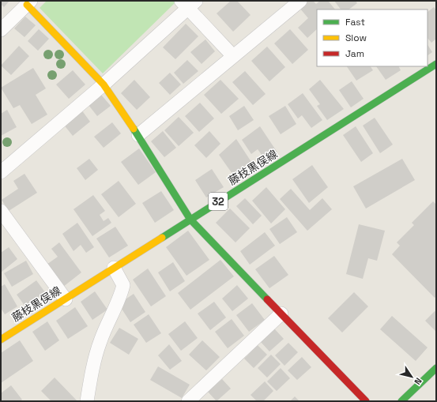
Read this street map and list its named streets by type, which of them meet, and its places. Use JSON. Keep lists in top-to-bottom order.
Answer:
{
  "streets": {
    "street": ["藤枝黒俣線", "32"]
  },
  "legend": ["Fast", "Slow", "Jam"],
  "north": "bottom right"
}
